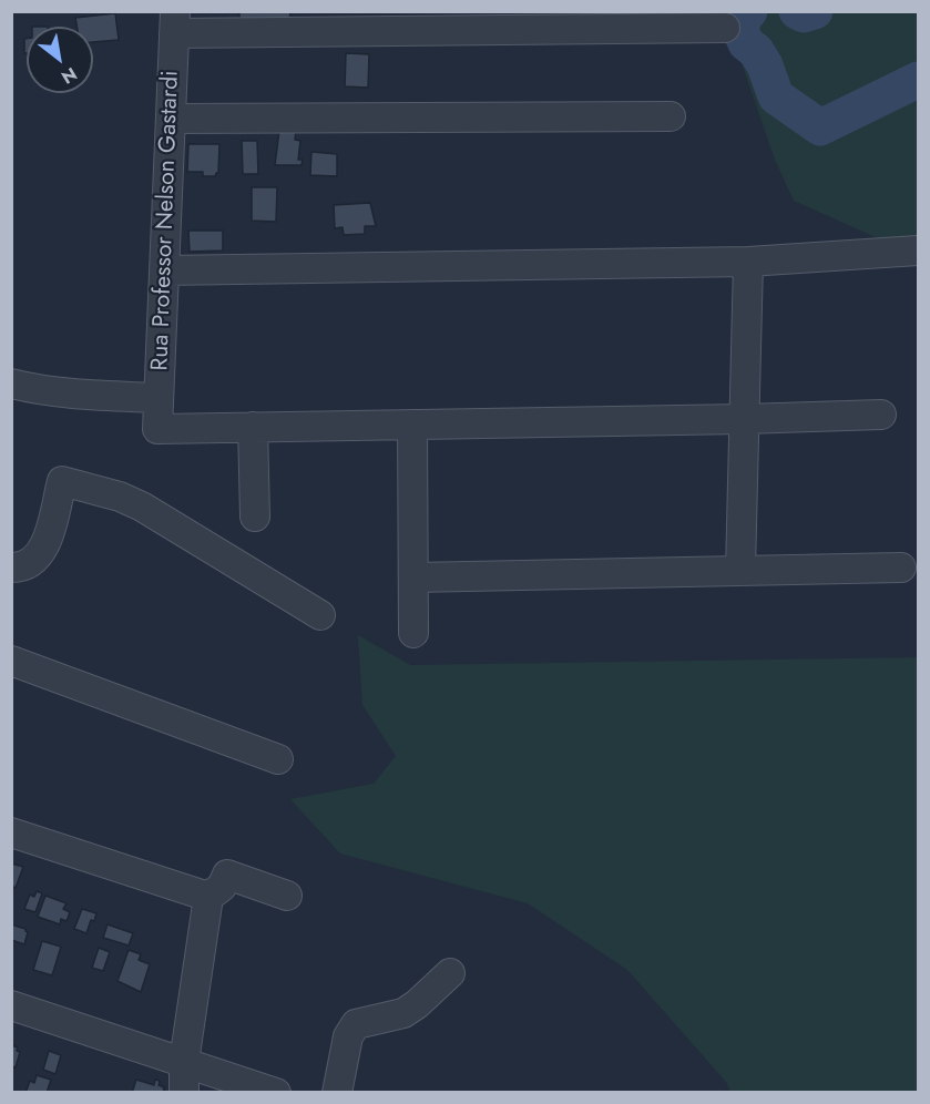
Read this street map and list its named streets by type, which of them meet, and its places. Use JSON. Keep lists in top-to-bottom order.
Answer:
{
  "streets": {
    "street": ["Rua Professor Nelson Gastardi"]
  },
  "north": "bottom right"
}
